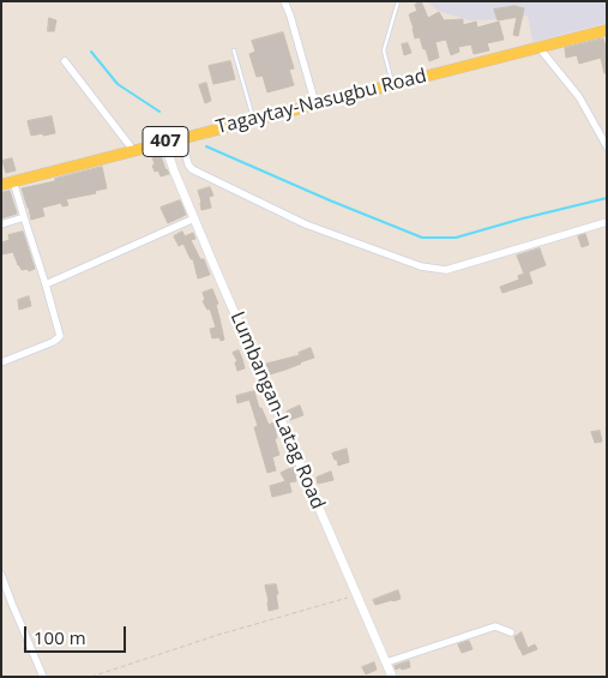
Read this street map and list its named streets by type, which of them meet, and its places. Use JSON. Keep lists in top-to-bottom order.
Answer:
{
  "streets": {
    "main road": ["Tagaytay-Nasugbu Road", "407"],
    "street": ["Lumbangan-Latag Road"]
  },
  "crossings": [
    ["Tagaytay-Nasugbu Road", "Lumbangan-Latag Road"]
  ],
  "scale_bar": "100 m"
}
